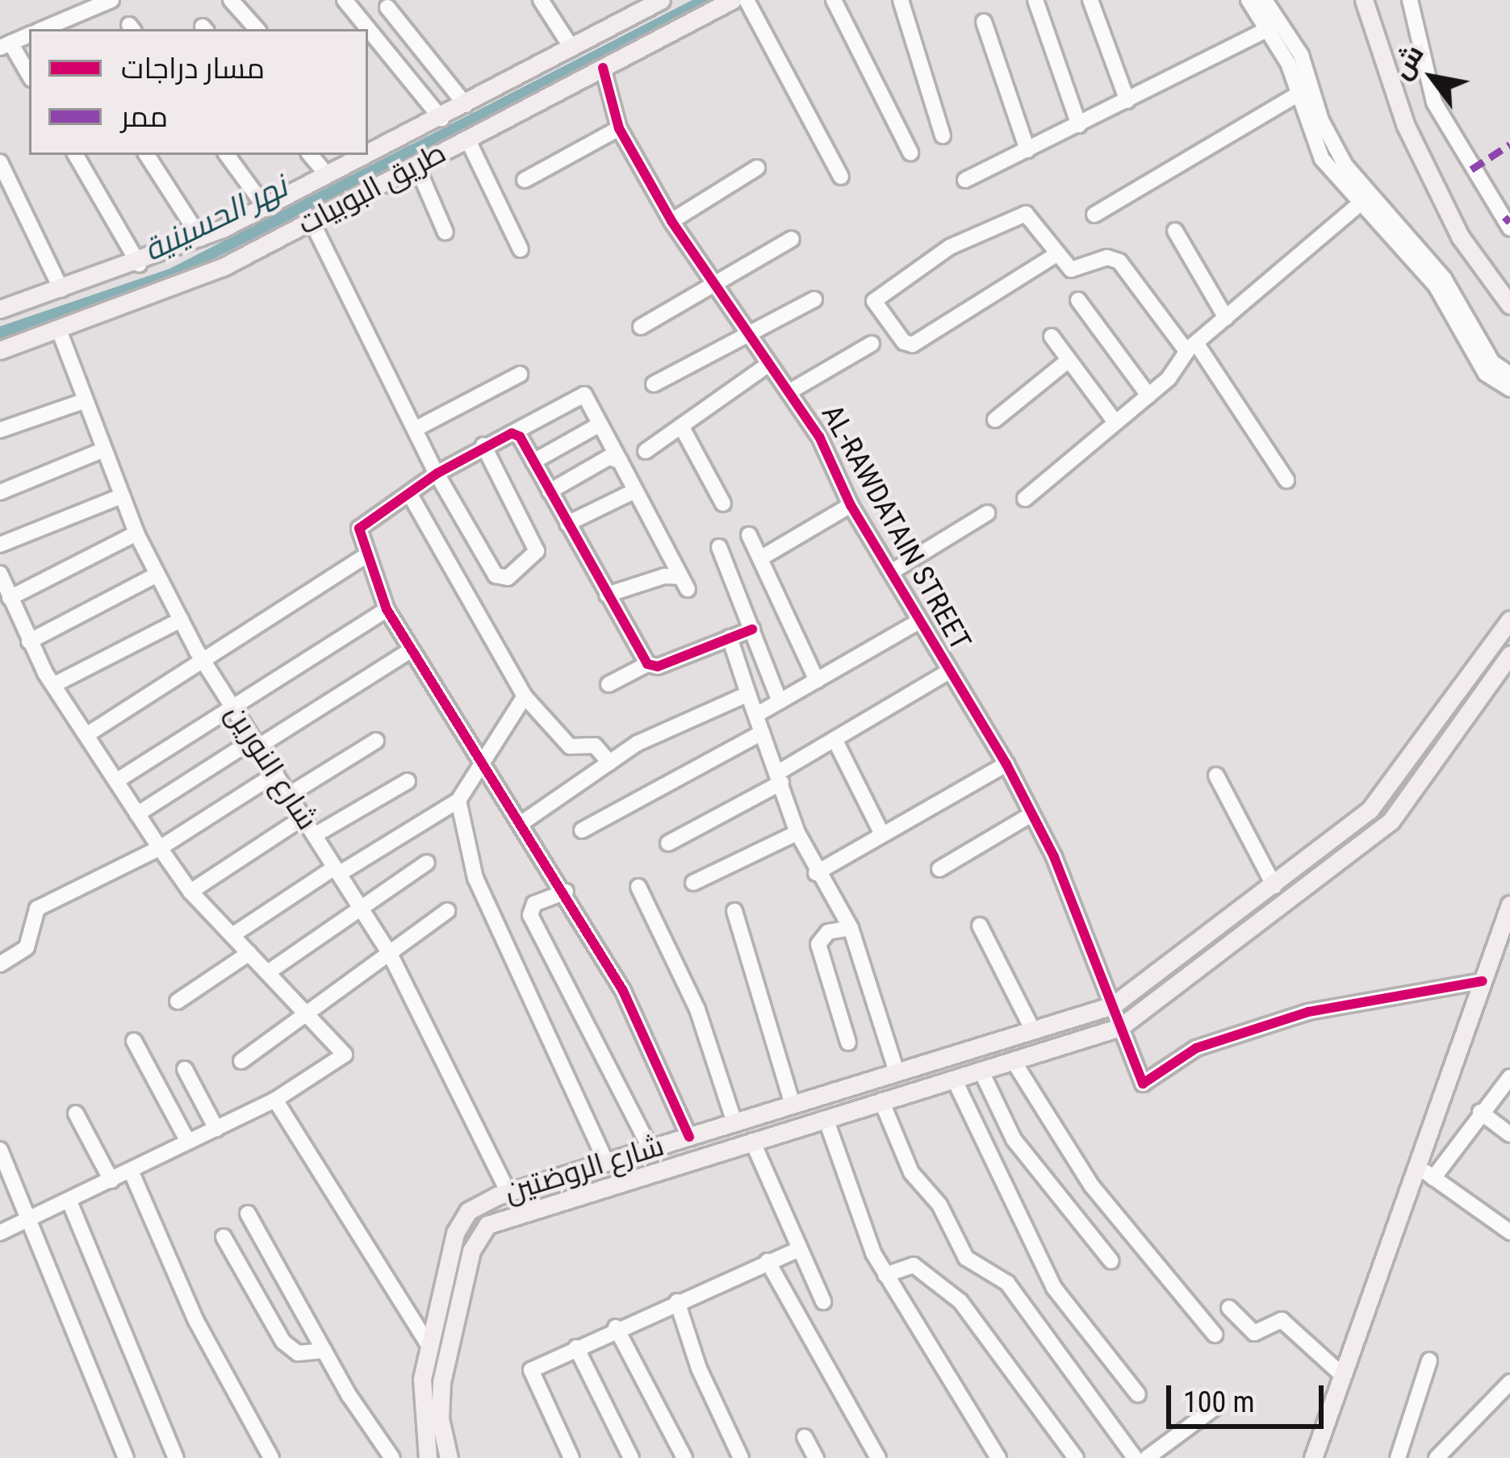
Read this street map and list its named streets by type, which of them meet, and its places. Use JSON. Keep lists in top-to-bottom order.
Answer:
{
  "streets": {
    "main road": ["طريق البوبيات", "شارع الروضتين"],
    "street": ["AL-RAWDATAIN STREET", "شارع النورين"]
  },
  "crossings": [
    ["طريق البوبيات", "AL-RAWDATAIN STREET"],
    ["طريق البوبيات", "شارع النورين"],
    ["AL-RAWDATAIN STREET", "شارع الروضتين"],
    ["شارع النورين", "شارع الروضتين"]
  ],
  "water": ["نهر الحسينية"],
  "legend": ["مسار دراجات", "ممر"],
  "scale_bar": "100 m",
  "north": "top left"
}
